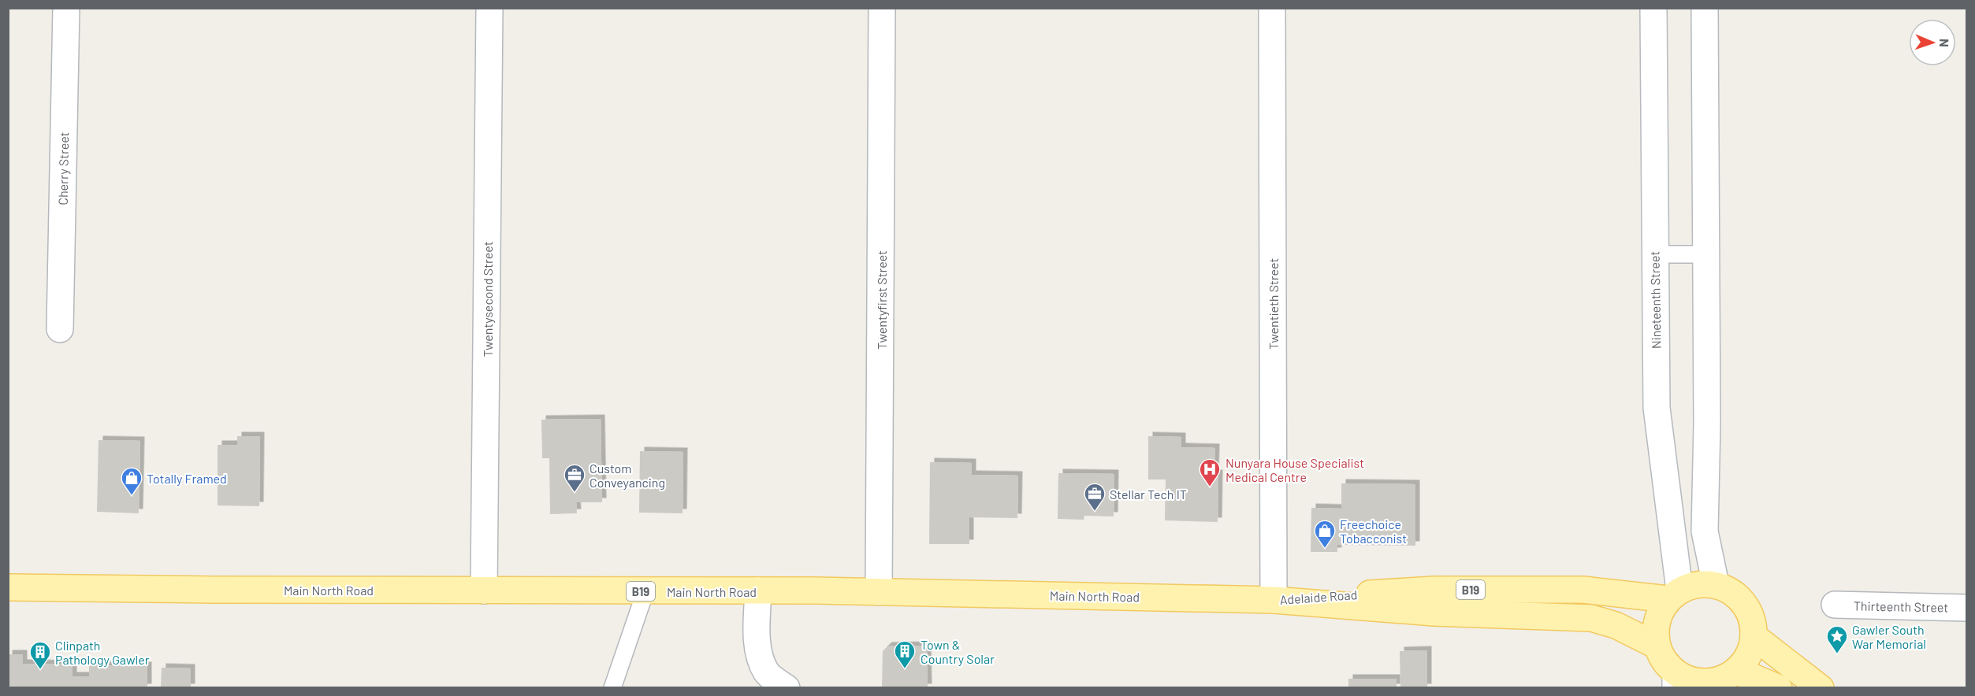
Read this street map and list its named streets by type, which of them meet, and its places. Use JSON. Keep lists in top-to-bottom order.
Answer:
{
  "streets": {
    "main road": ["Main North Road", "B19", "Adelaide Road"],
    "street": [
      "Cherry Street",
      "Twentysecond Street",
      "Twentyfirst Street",
      "Nineteenth Street",
      "Twentieth Street",
      "Thirteenth Street"
    ]
  },
  "crossings": [
    ["Twentysecond Street", "Main North Road"],
    ["Twentyfirst Street", "Main North Road"],
    ["Nineteenth Street", "B19"],
    ["Nineteenth Street", "Adelaide Road"],
    ["Twentieth Street", "Main North Road"],
    ["Twentieth Street", "Adelaide Road"],
    ["Main North Road", "Adelaide Road"],
    ["B19", "Adelaide Road"]
  ],
  "places": {
    "hospital": ["Nunyara House Specialist Medical Centre"],
    "office": ["Custom Conveyancing", "Stellar Tech IT"],
    "shop": ["Totally Framed", "Freechoice Tobacconist"],
    "place": ["Gawler South War Memorial"],
    "building": ["Town & Country Solar", "Clinpath Pathology Gawler"]
  },
  "north": "right"
}
